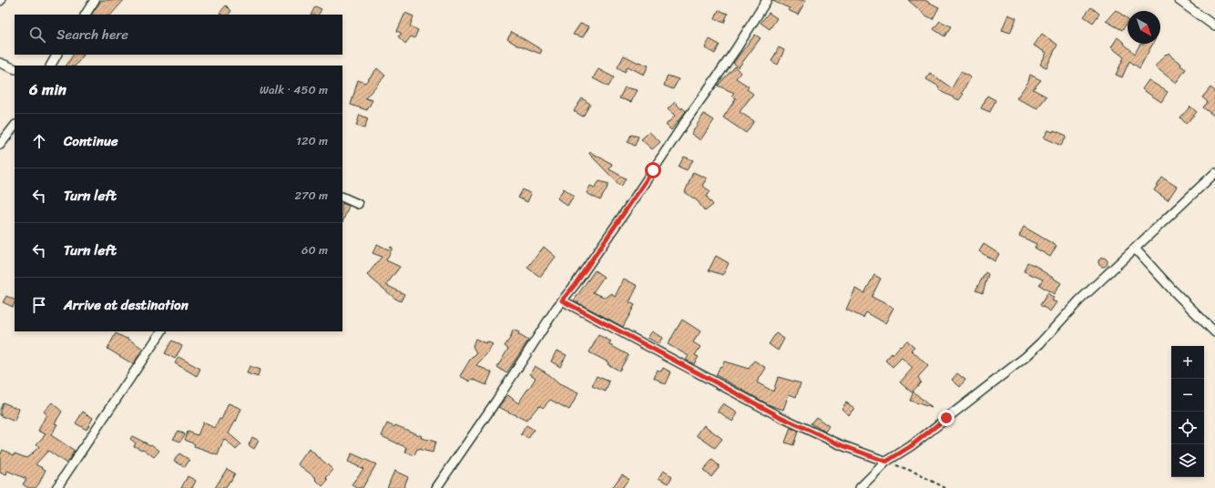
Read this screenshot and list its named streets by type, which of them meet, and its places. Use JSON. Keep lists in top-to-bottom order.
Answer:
{
  "north": "bottom right",
  "page": {
    "search": "Search here",
    "heading": ["6 min", "Walk · 450 m"],
    "list": [
      ["Continue", "120 m"],
      ["Turn left", "270 m"],
      ["Turn left", "60 m"],
      "Arrive at destination"
    ],
    "map_buttons": ["+", "−"]
  }
}
